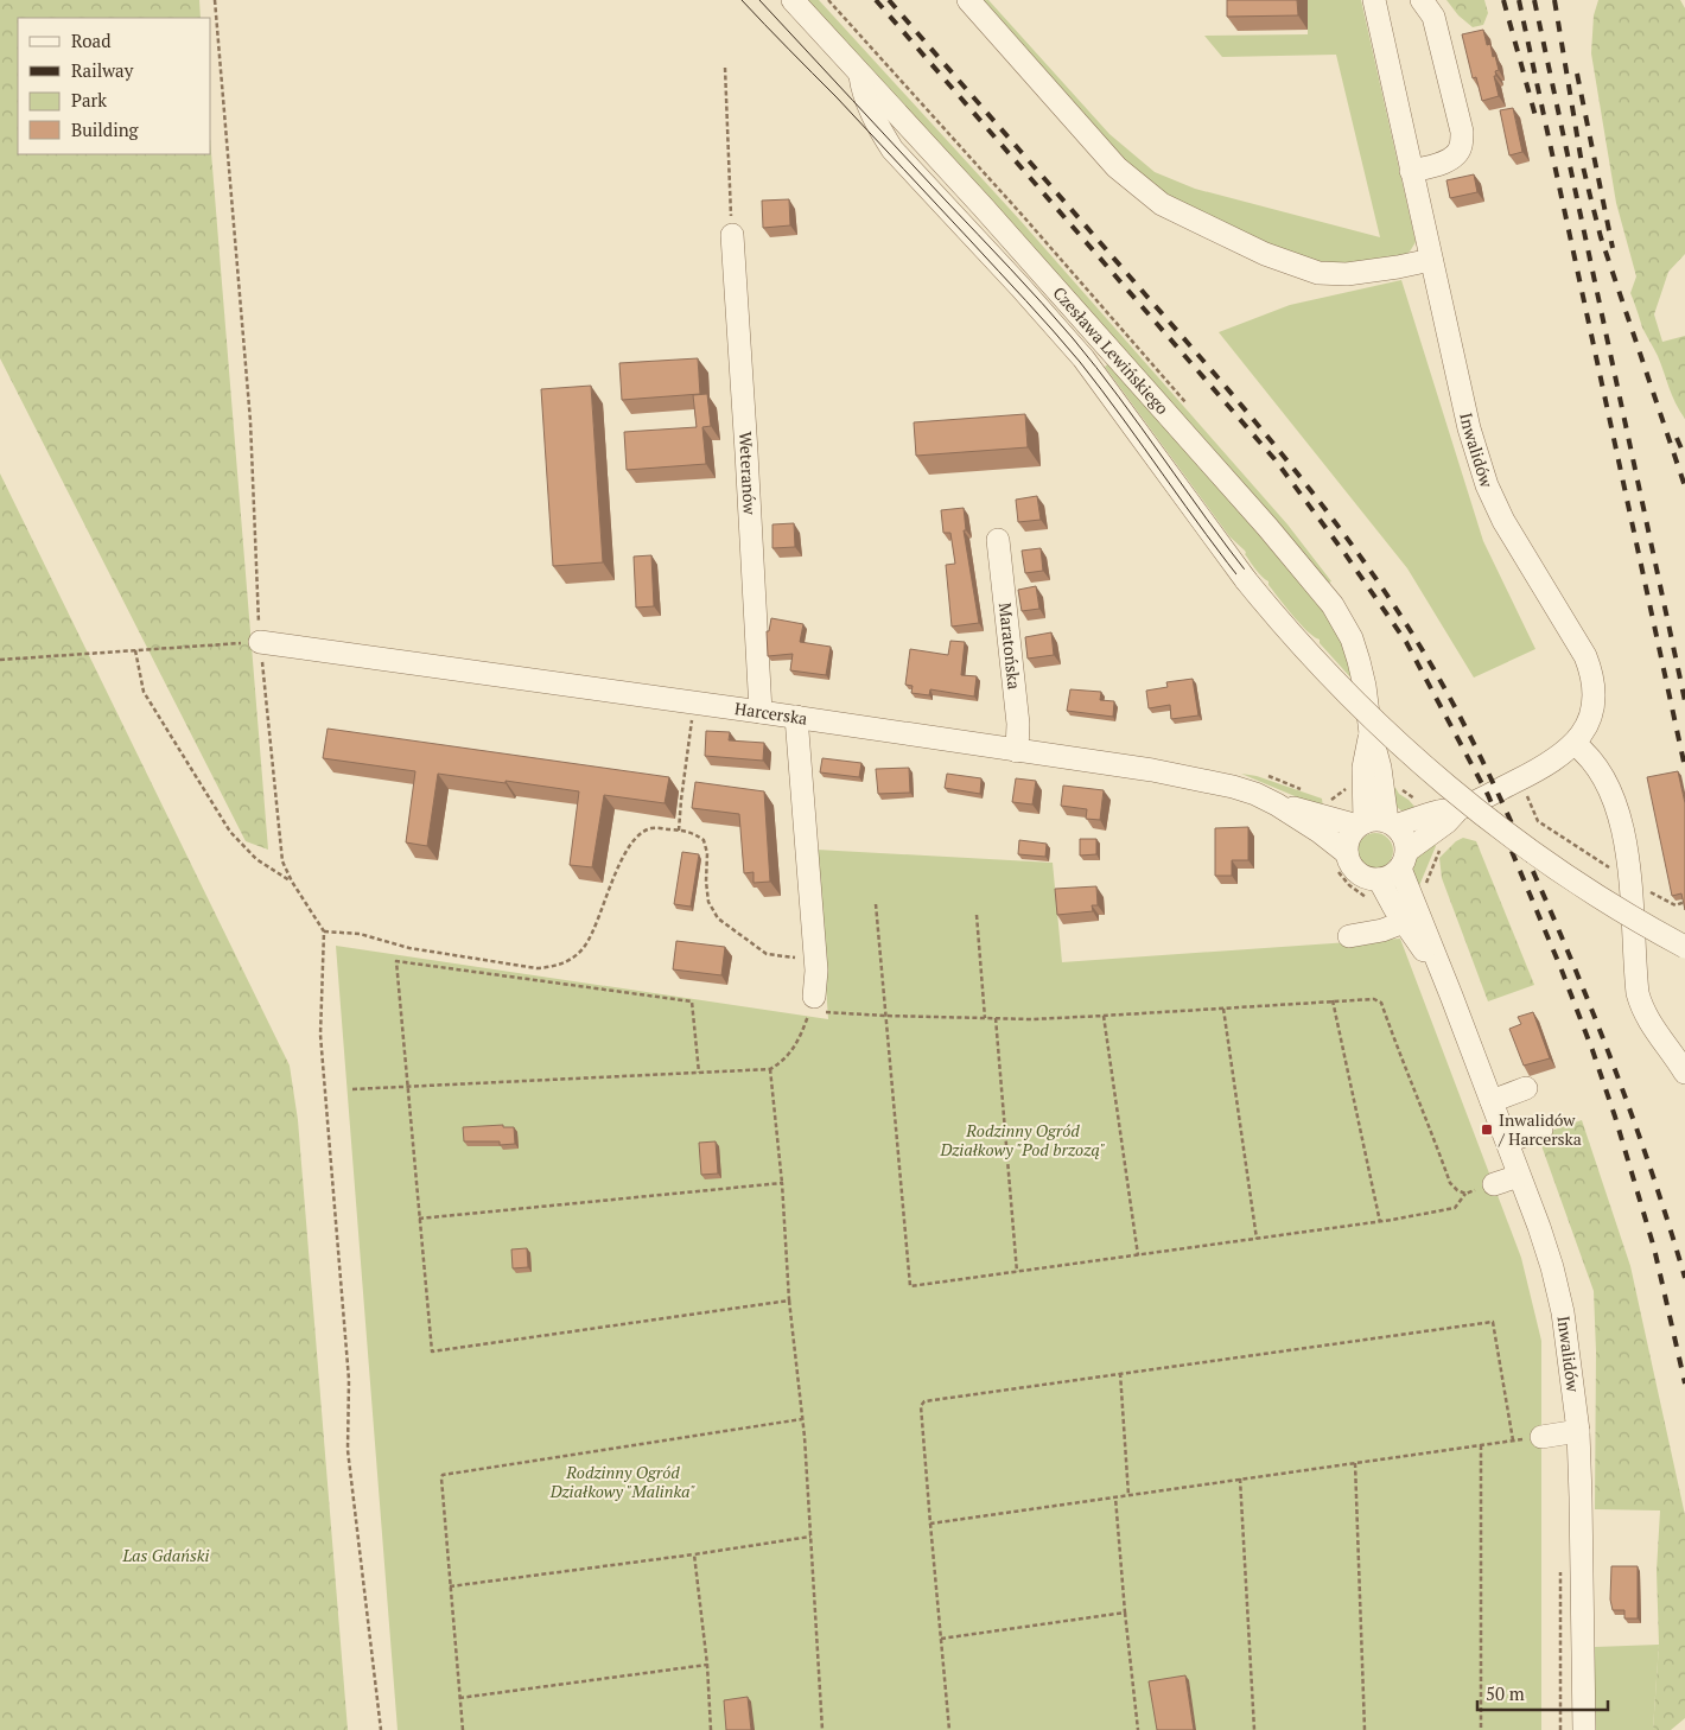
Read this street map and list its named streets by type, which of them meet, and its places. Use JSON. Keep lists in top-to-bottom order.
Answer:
{
  "streets": {
    "street": [
      "Czesława Lewińskiego",
      "Inwalidów",
      "Weteranów",
      "Maratońska",
      "Harcerska"
    ]
  },
  "crossings": [
    ["Czesława Lewińskiego", "Inwalidów"],
    ["Czesława Lewińskiego", "Harcerska"],
    ["Inwalidów", "Harcerska"],
    ["Weteranów", "Harcerska"],
    ["Maratońska", "Harcerska"]
  ],
  "parks": ["Rodzinny Ogród Działkowy \"Pod brzozą\"", "Rodzinny Ogród Działkowy \"Malinka\"", "Las Gdański"],
  "places": {
    "transit": ["Inwalidów / Harcerska"]
  },
  "legend": [
    "Road",
    "Railway",
    "Park",
    "Building"
  ],
  "scale_bar": "50 m"
}
